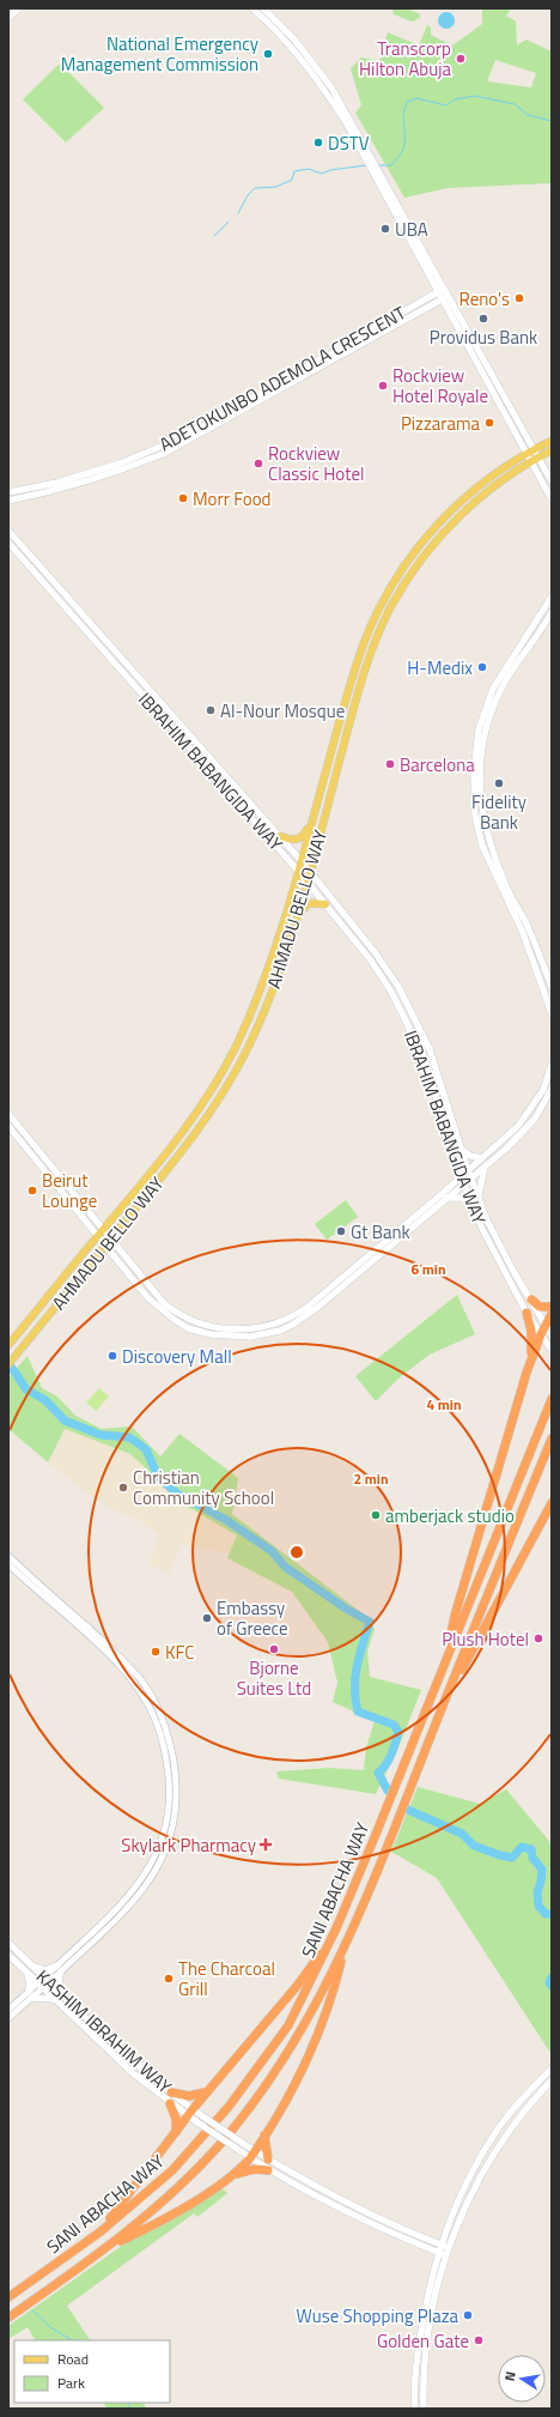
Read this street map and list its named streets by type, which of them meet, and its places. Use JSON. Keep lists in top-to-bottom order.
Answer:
{
  "streets": {
    "highway": ["SANI ABACHA WAY"],
    "main road": [
      "ADETOKUNBO ADEMOLA CRESCENT",
      "IBRAHIM BABANGIDA WAY",
      "AHMADU BELLO WAY",
      "KASHIM IBRAHIM WAY"
    ]
  },
  "crossings": [
    ["IBRAHIM BABANGIDA WAY", "AHMADU BELLO WAY"]
  ],
  "places": {
    "other": [
      "National Emergency Management Commission",
      "Transcorp Hilton Abuja",
      "DSTV",
      "UBA",
      "Reno's",
      "Providus Bank",
      "Rockview Hotel Royale",
      "Pizzarama",
      "Rockview Classic Hotel",
      "Morr Food",
      "H-Medix",
      "Al-Nour Mosque",
      "Barcelona",
      "Fidelity Bank",
      "Beirut Lounge",
      "Gt Bank",
      "Discovery Mall",
      "Christian Community School",
      "amberjack studio",
      "Embassy of Greece",
      "Plush Hotel",
      "Bjorne Suites Ltd",
      "KFC",
      "The Charcoal Grill",
      "Wuse Shopping Plaza",
      "Golden Gate"
    ],
    "health": ["Skylark Pharmacy"]
  },
  "legend": ["Road", "Park"],
  "north": "left",
  "rings": ["6 min", "4 min", "2 min"]
}
